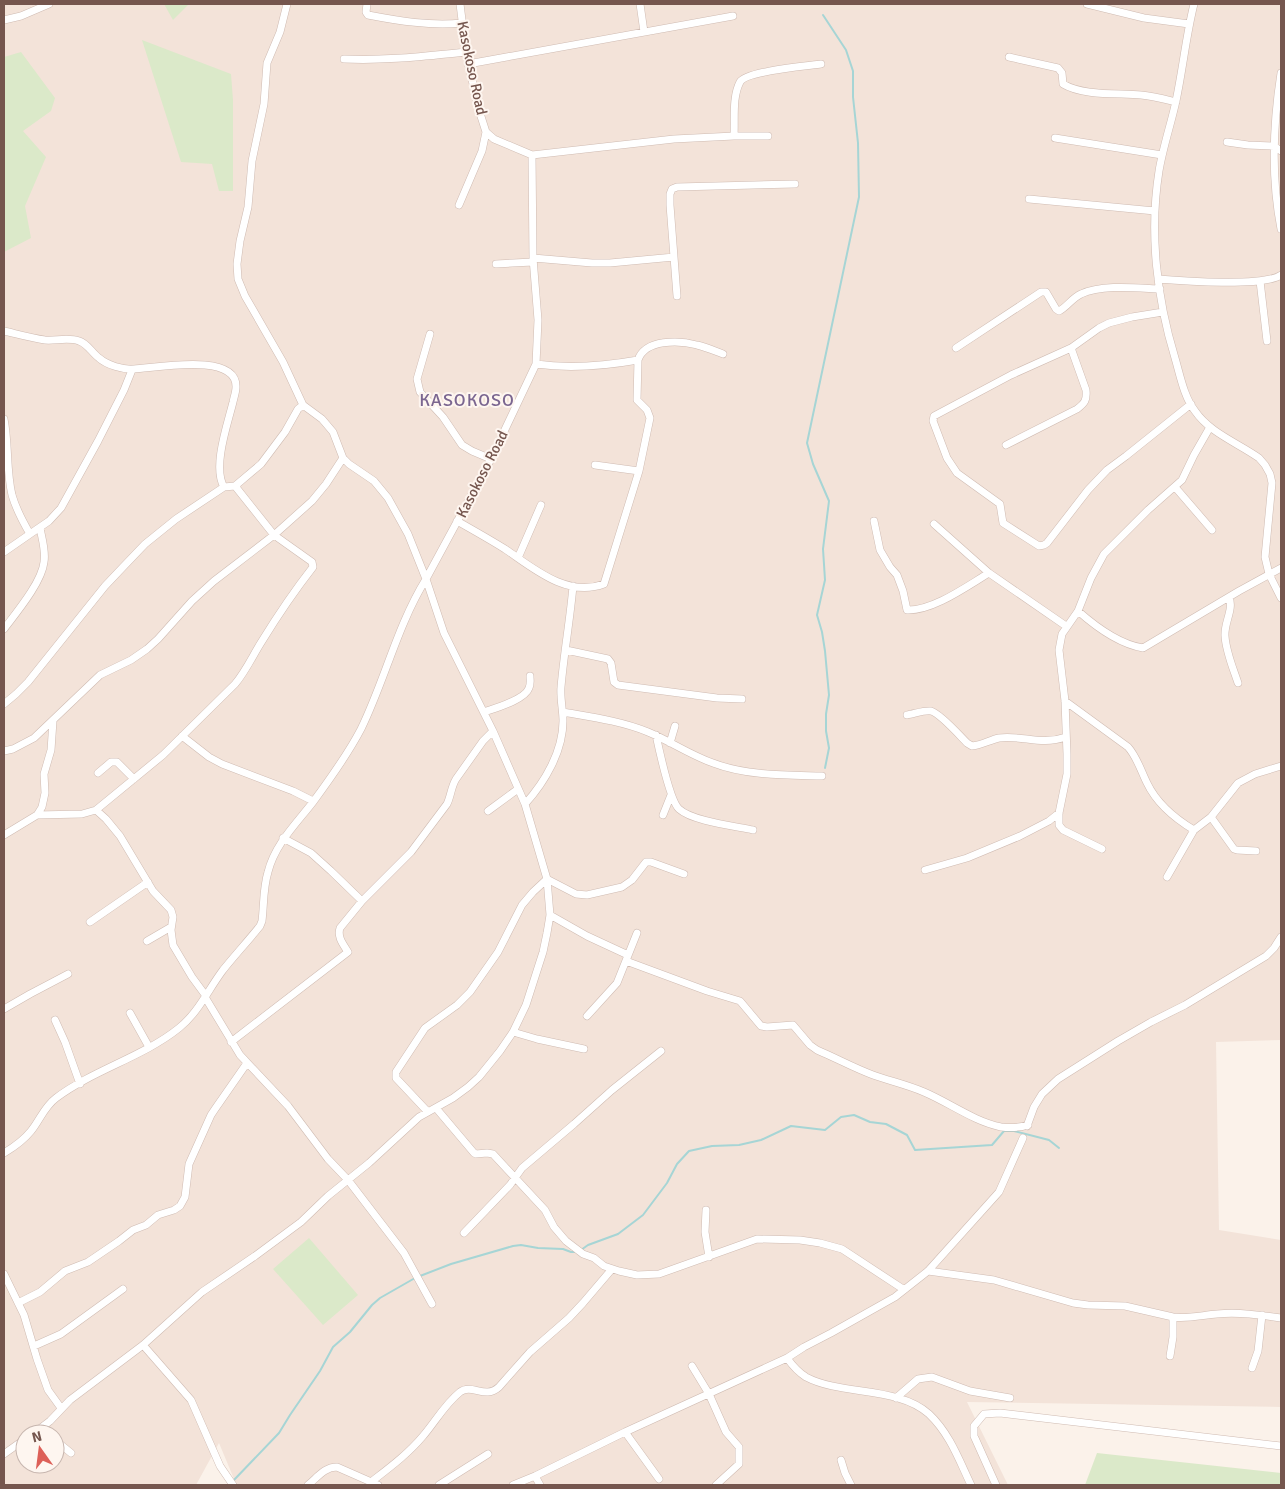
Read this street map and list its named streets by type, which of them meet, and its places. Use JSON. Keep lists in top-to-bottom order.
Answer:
{
  "streets": {
    "street": ["Kasokoso Road"]
  },
  "districts": ["KASOKOSO"],
  "north": "top"
}
